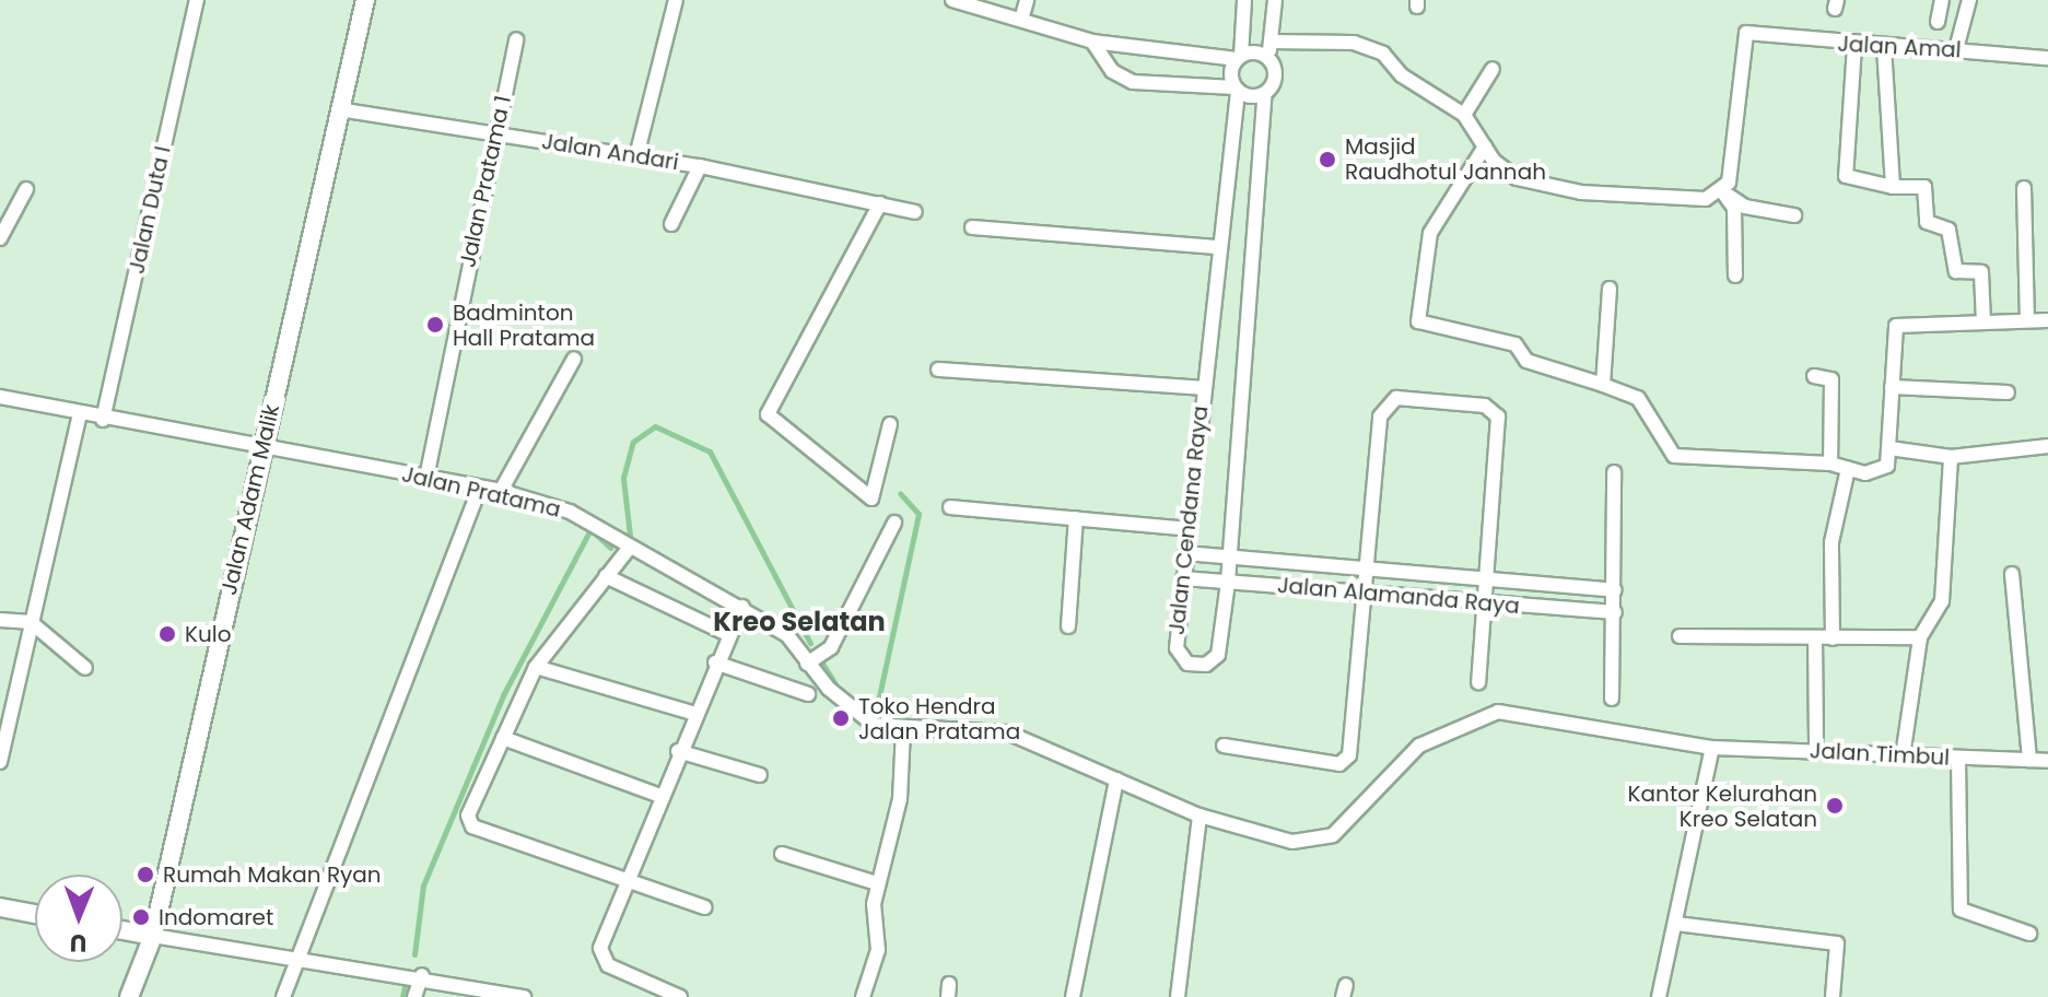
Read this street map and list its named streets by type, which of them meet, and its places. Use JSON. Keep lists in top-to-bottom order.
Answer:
{
  "streets": {
    "street": [
      "Jalan Amal",
      "Jalan Andari",
      "Jalan Pratama 1",
      "Jalan Duta I",
      "Jalan Pratama",
      "Jalan Adam Malik",
      "Jalan Cendana Raya",
      "Jalan Alamanda Raya",
      "Jalan Timbul"
    ]
  },
  "crossings": [
    ["Jalan Andari", "Jalan Pratama 1"],
    ["Jalan Andari", "Jalan Adam Malik"],
    ["Jalan Pratama 1", "Jalan Pratama"],
    ["Jalan Duta I", "Jalan Pratama"],
    ["Jalan Pratama", "Jalan Adam Malik"],
    ["Jalan Pratama", "Jalan Timbul"],
    ["Jalan Cendana Raya", "Jalan Alamanda Raya"]
  ],
  "districts": ["Kreo Selatan"],
  "places": [
    "Masjid Raudhotul Jannah",
    "Badminton Hall Pratama",
    "Kulo",
    "Toko Hendra Jalan Pratama",
    "Kantor Kelurahan Kreo Selatan",
    "Rumah Makan Ryan",
    "Indomaret"
  ],
  "north": "bottom"
}
